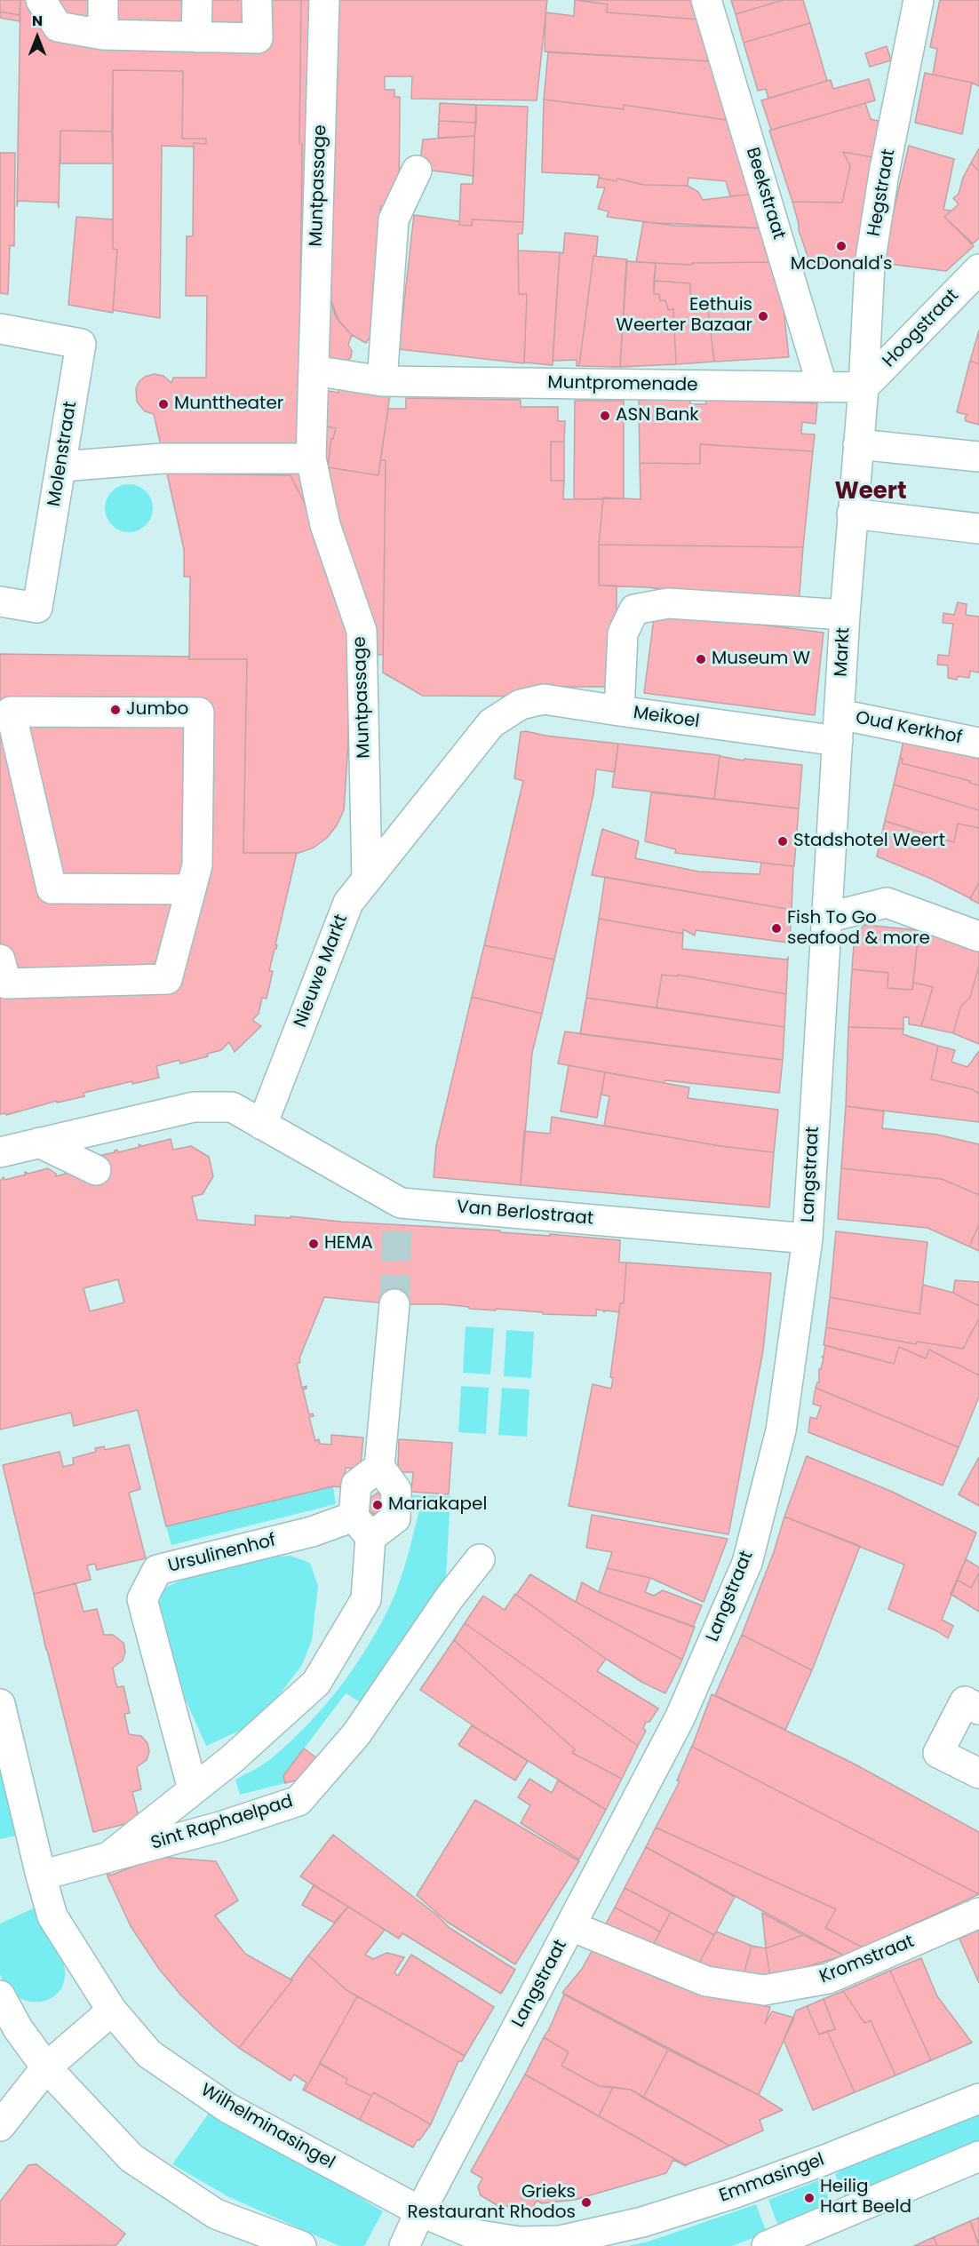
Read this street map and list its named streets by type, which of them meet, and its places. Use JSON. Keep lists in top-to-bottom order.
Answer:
{
  "streets": {
    "street": [
      "Muntpassage",
      "Hegstraat",
      "Beekstraat",
      "Hoogstraat",
      "Muntpromenade",
      "Molenstraat",
      "Markt",
      "Meikoel",
      "Oud Kerkhof",
      "Nieuwe Markt",
      "Langstraat",
      "Van Berlostraat",
      "Ursulinenhof",
      "Sint Raphaelpad",
      "Kromstraat",
      "Wilhelminasingel",
      "Emmasingel"
    ]
  },
  "crossings": [
    ["Muntpassage", "Muntpromenade"],
    ["Muntpassage", "Nieuwe Markt"],
    ["Hegstraat", "Hoogstraat"],
    ["Hegstraat", "Muntpromenade"],
    ["Hegstraat", "Markt"],
    ["Beekstraat", "Muntpromenade"],
    ["Hoogstraat", "Muntpromenade"],
    ["Hoogstraat", "Markt"],
    ["Muntpromenade", "Markt"],
    ["Markt", "Meikoel"],
    ["Markt", "Oud Kerkhof"],
    ["Markt", "Langstraat"],
    ["Meikoel", "Oud Kerkhof"],
    ["Meikoel", "Nieuwe Markt"],
    ["Nieuwe Markt", "Van Berlostraat"],
    ["Langstraat", "Van Berlostraat"],
    ["Langstraat", "Kromstraat"],
    ["Langstraat", "Wilhelminasingel"],
    ["Sint Raphaelpad", "Wilhelminasingel"],
    ["Wilhelminasingel", "Emmasingel"]
  ],
  "districts": ["Weert"],
  "places": [
    "McDonald's",
    "Eethuis Weerter Bazaar",
    "Munttheater",
    "ASN Bank",
    "Museum W",
    "Jumbo",
    "Stadshotel Weert",
    "Fish To Go seafood & more",
    "HEMA",
    "Mariakapel",
    "Heilig Hart Beeld",
    "Grieks Restaurant Rhodos"
  ],
  "north": "top"
}
